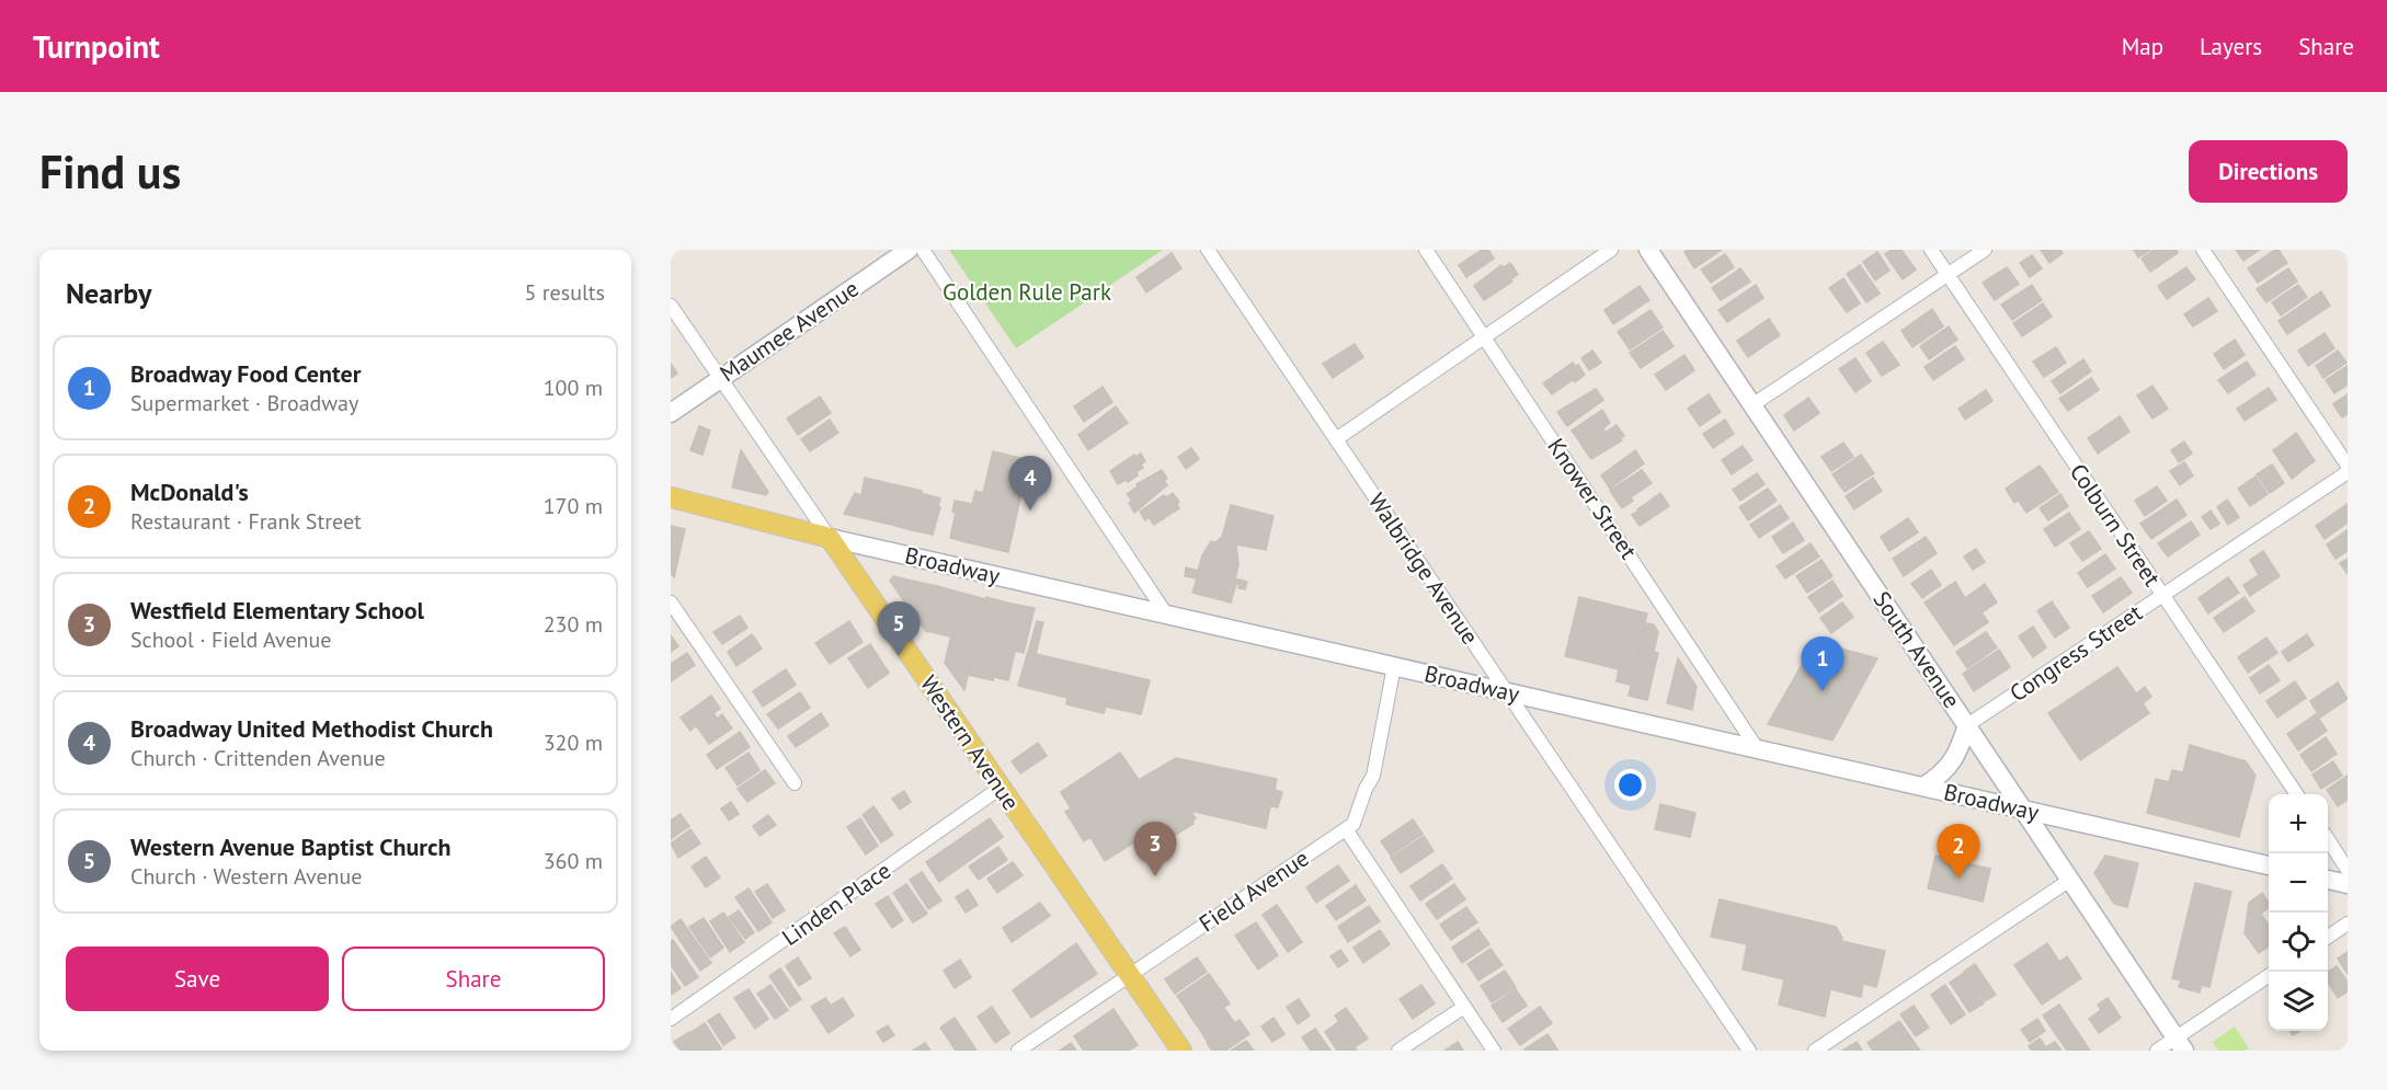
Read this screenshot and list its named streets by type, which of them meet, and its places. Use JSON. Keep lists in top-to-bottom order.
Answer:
{
  "streets": {
    "main road": ["Broadway", "Western Avenue"],
    "street": [
      "Maumee Avenue",
      "Knower Street",
      "Colburn Street",
      "Walbridge Avenue",
      "South Avenue",
      "Congress Street",
      "Field Avenue",
      "Linden Place"
    ]
  },
  "crossings": [
    ["Maumee Avenue", "Western Avenue"],
    ["Knower Street", "Broadway"],
    ["Colburn Street", "Congress Street"],
    ["Broadway", "Walbridge Avenue"],
    ["Broadway", "South Avenue"],
    ["Broadway", "Western Avenue"],
    ["Broadway", "Field Avenue"],
    ["South Avenue", "Congress Street"],
    ["Western Avenue", "Field Avenue"],
    ["Western Avenue", "Linden Place"]
  ],
  "parks": ["Golden Rule Park"],
  "page": {
    "header": "Turnpoint",
    "nav": ["Map", "Layers", "Share"],
    "buttons": [
      "Directions",
      ["Save", "Share"]
    ],
    "title": "Find us",
    "heading": ["Nearby", "5 results"],
    "list": [
      {
        "mark": "1",
        "name": "Broadway Food Center",
        "note": "Supermarket · Broadway",
        "value": "100 m"
      },
      {
        "mark": "2",
        "name": "McDonald's",
        "note": "Restaurant · Frank Street",
        "value": "170 m"
      },
      {
        "mark": "3",
        "name": "Westfield Elementary School",
        "note": "School · Field Avenue",
        "value": "230 m"
      },
      {
        "mark": "4",
        "name": "Broadway United Methodist Church",
        "note": "Church · Crittenden Avenue",
        "value": "320 m"
      },
      {
        "mark": "5",
        "name": "Western Avenue Baptist Church",
        "note": "Church · Western Avenue",
        "value": "360 m"
      }
    ],
    "pins": [
      "4",
      "5",
      "1",
      "3",
      "2"
    ],
    "map_buttons": ["+", "−"]
  }
}
